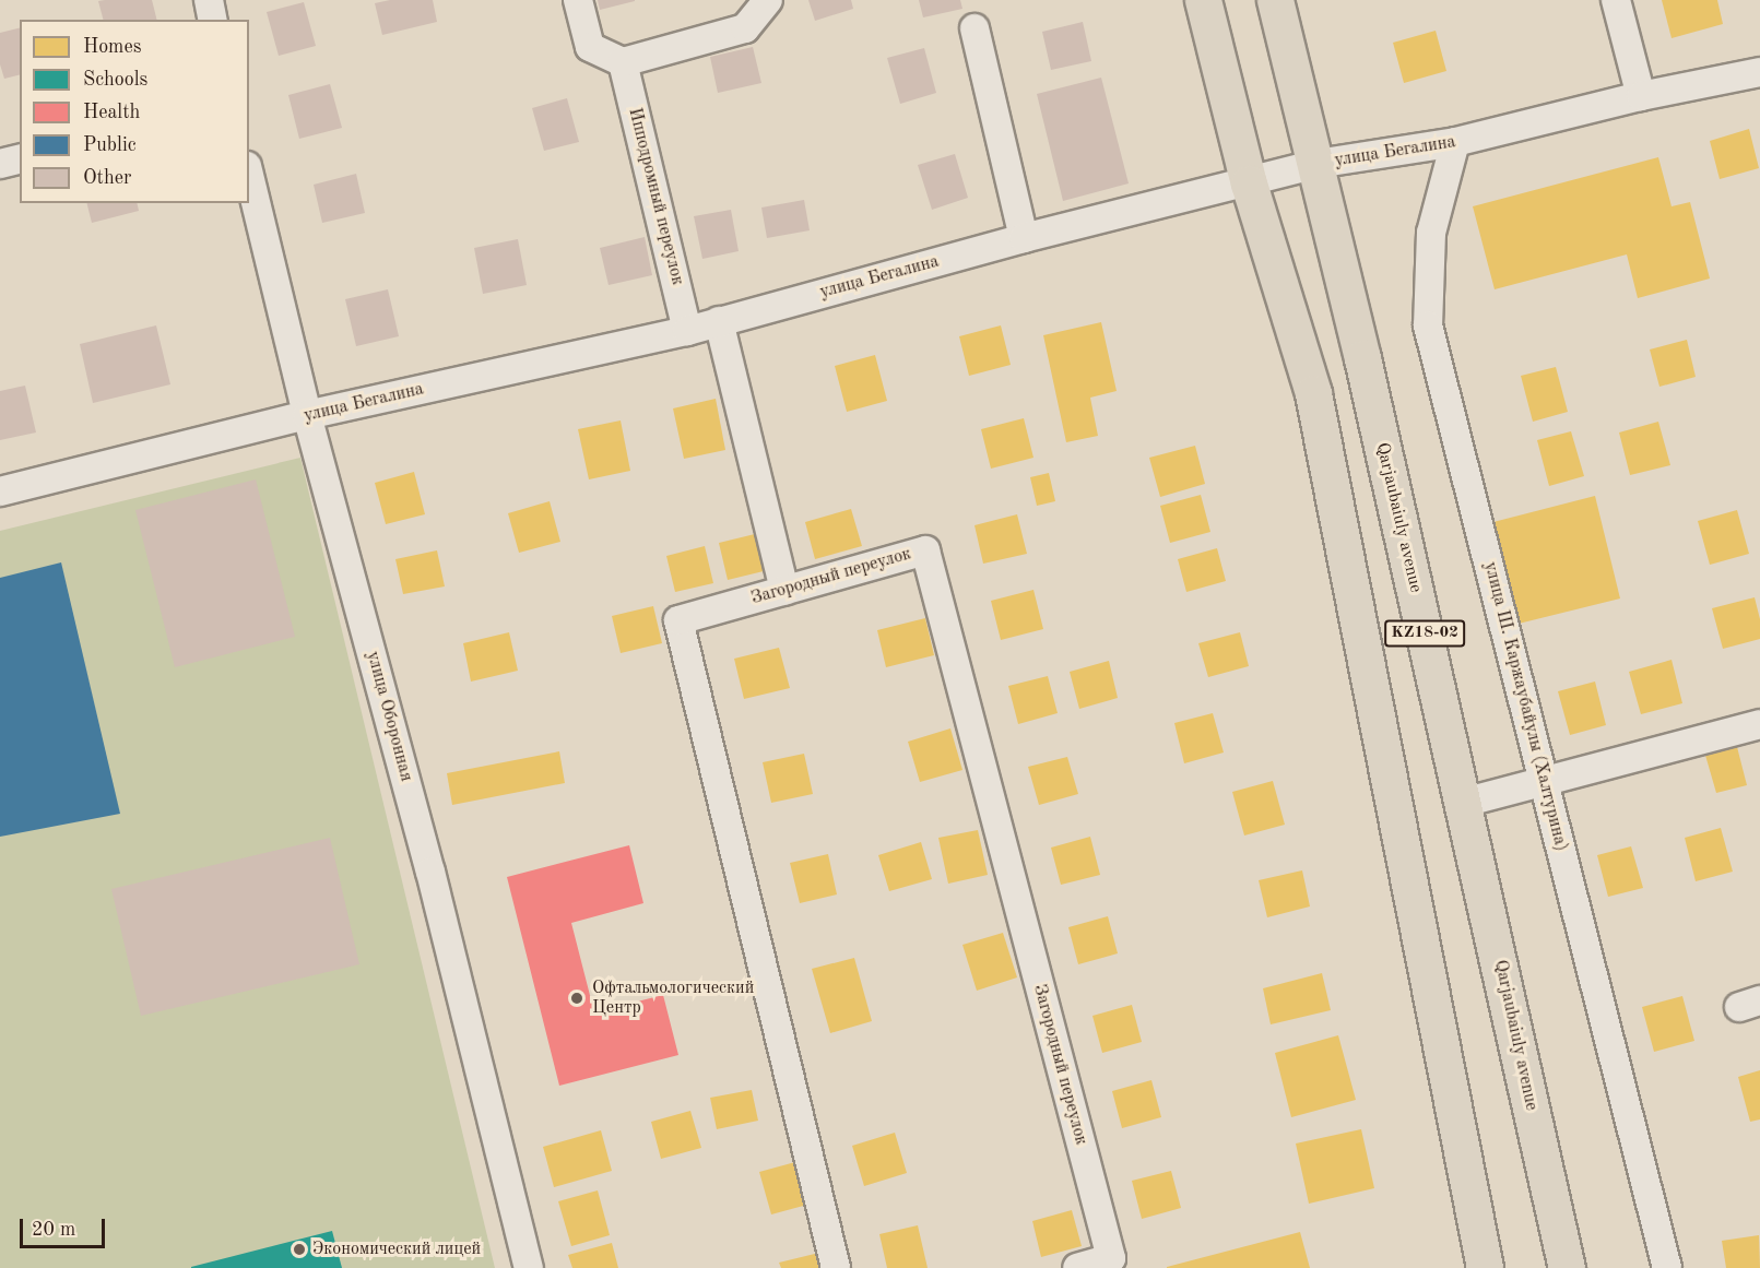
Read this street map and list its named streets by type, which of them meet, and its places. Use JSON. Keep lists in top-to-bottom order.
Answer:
{
  "streets": {
    "highway": ["Qarjaubaiuly avenue", "KZ18-02"],
    "street": [
      "улица Бегалина",
      "Ипподромный переулок",
      "Загородный переулок",
      "улица Ш. Каржаубайулы (Халтурина)",
      "улица Оборонная"
    ]
  },
  "crossings": [
    ["улица Бегалина", "Ипподромный переулок"],
    ["улица Бегалина", "Qarjaubaiuly avenue"],
    ["улица Бегалина", "KZ18-02"],
    ["улица Бегалина", "улица Ш. Каржаубайулы (Халтурина)"],
    ["улица Бегалина", "улица Оборонная"]
  ],
  "places": ["Офтальмологический Центр", "Экономический лицей"],
  "legend": [
    "Homes",
    "Schools",
    "Health",
    "Public",
    "Other"
  ],
  "scale_bar": "20 m"
}
